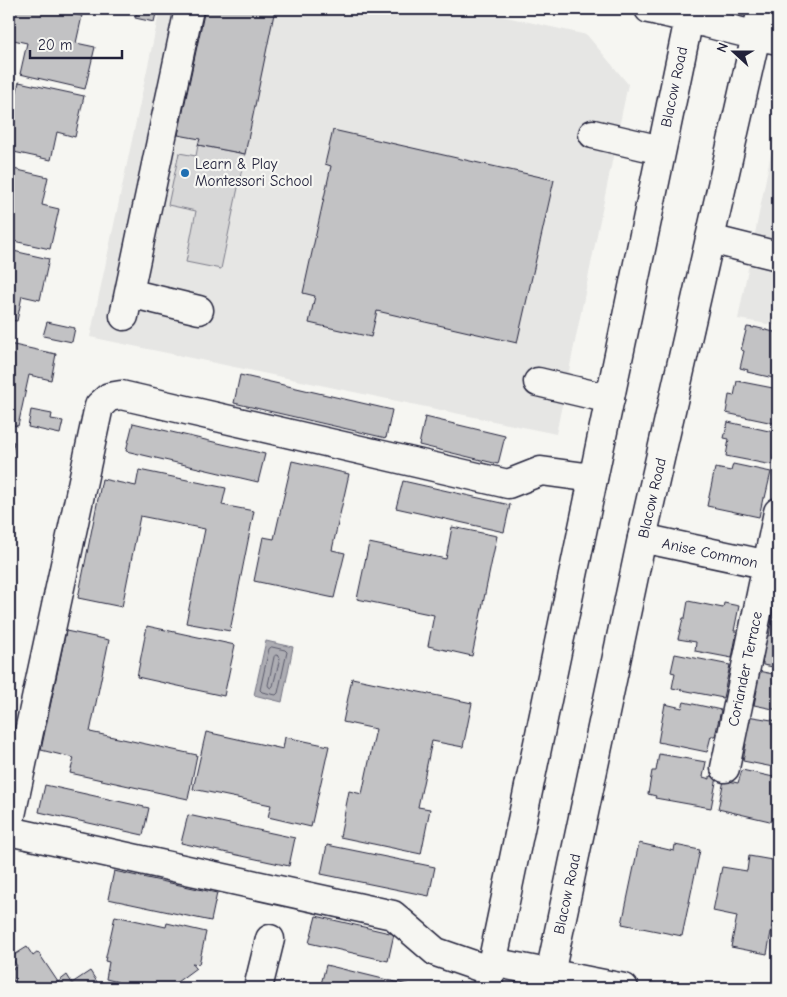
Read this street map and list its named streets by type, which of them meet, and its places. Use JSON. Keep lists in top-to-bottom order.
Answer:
{
  "streets": {
    "main road": ["Blacow Road", "Anise Common", "Coriander Terrace"]
  },
  "crossings": [
    ["Blacow Road", "Anise Common"],
    ["Anise Common", "Coriander Terrace"]
  ],
  "places": ["Learn & Play Montessori School"],
  "scale_bar": "20 m",
  "north": "left"
}
